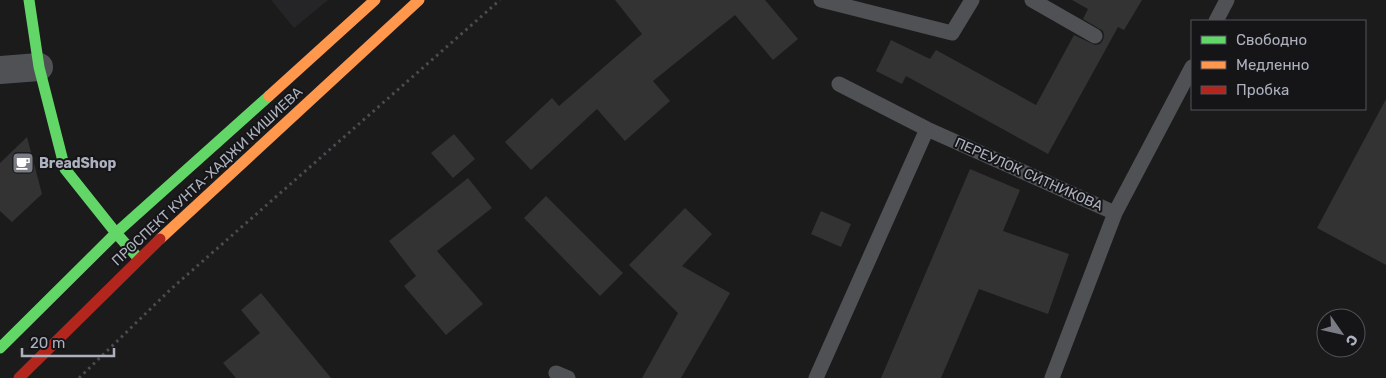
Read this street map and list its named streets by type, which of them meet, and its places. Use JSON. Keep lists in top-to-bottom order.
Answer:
{
  "streets": {
    "main road": ["ПРОСПЕКТ КУНТА-ХАДЖИ КИШИЕВА"],
    "lane": ["ПЕРЕУЛОК СИТНИКОВА"]
  },
  "places": {
    "cafe": ["BreadShop"]
  },
  "legend": ["Свободно", "Медленно", "Пробка"],
  "scale_bar": "20 m",
  "north": "bottom right"
}
